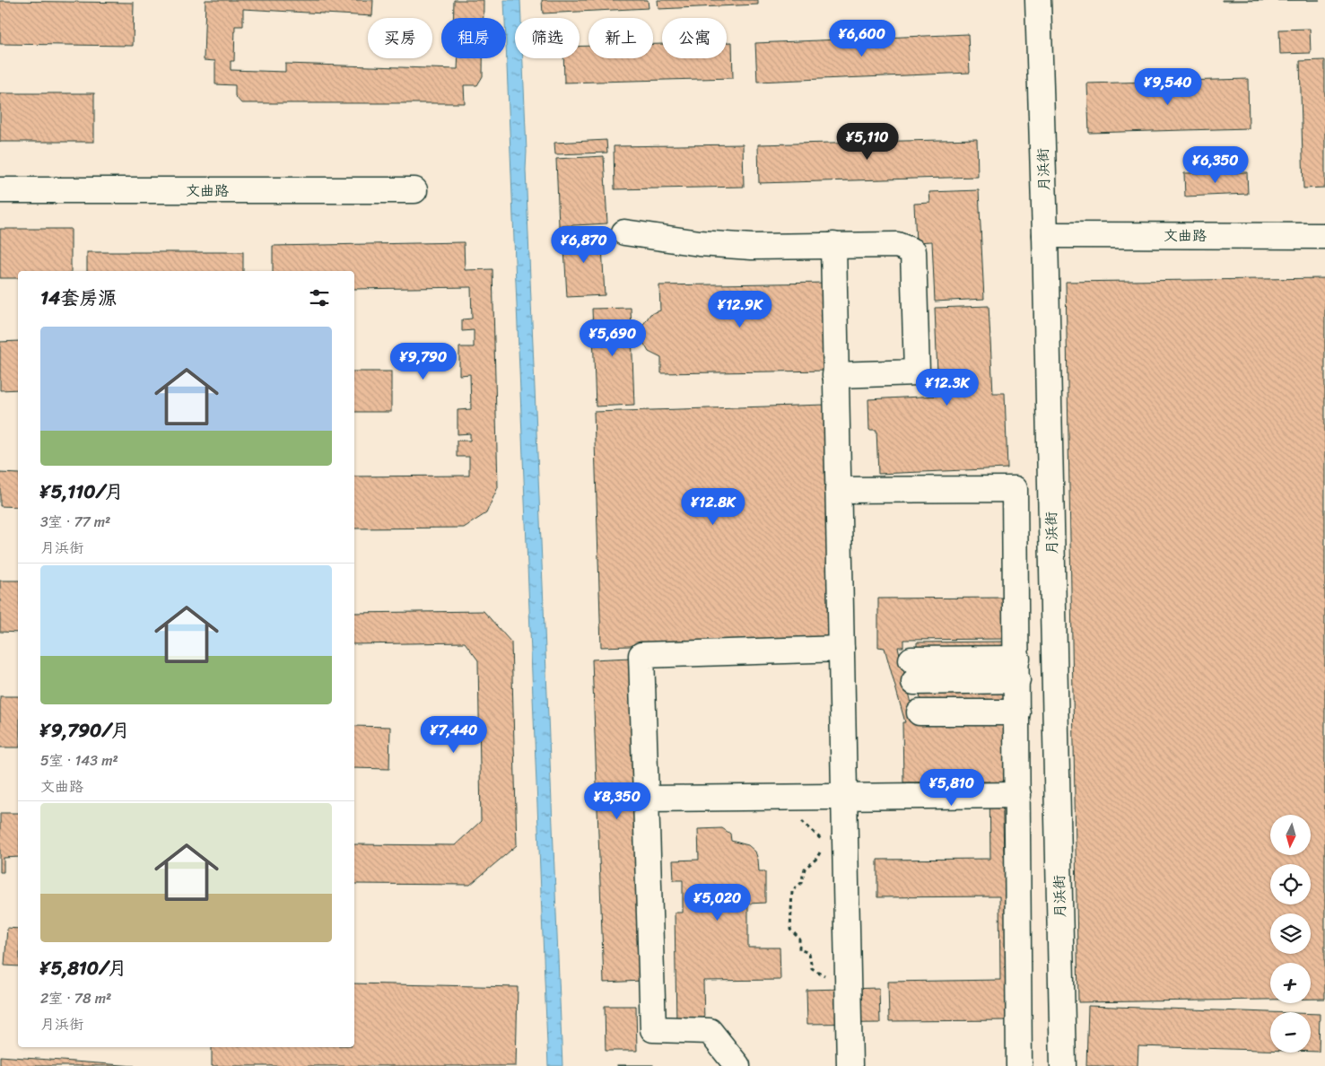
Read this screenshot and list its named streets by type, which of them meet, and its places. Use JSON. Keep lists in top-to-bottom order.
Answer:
{
  "streets": {
    "street": ["月浜街", "文曲路"]
  },
  "crossings": [
    ["月浜街", "文曲路"]
  ],
  "north": "bottom",
  "page": {
    "chip": [
      "买房",
      "租房",
      "筛选",
      "新上",
      "公寓"
    ],
    "price": [
      "¥6,600",
      "¥9,540",
      "¥5,110",
      "¥6,350",
      "¥6,870",
      "¥12.9K",
      "¥5,690",
      "¥9,790",
      "¥12.3K",
      "¥12.8K",
      "¥7,440",
      "¥5,810",
      "¥8,350",
      "¥5,020"
    ],
    "heading": "14套房源",
    "list": [
      {
        "name": "¥5,110/月",
        "note": "3室 · 77 m² · 月浜街"
      },
      {
        "name": "¥9,790/月",
        "note": "5室 · 143 m² · 文曲路"
      },
      {
        "name": "¥5,810/月",
        "note": "2室 · 78 m² · 月浜街"
      }
    ],
    "map_buttons": ["+", "−"]
  }
}
